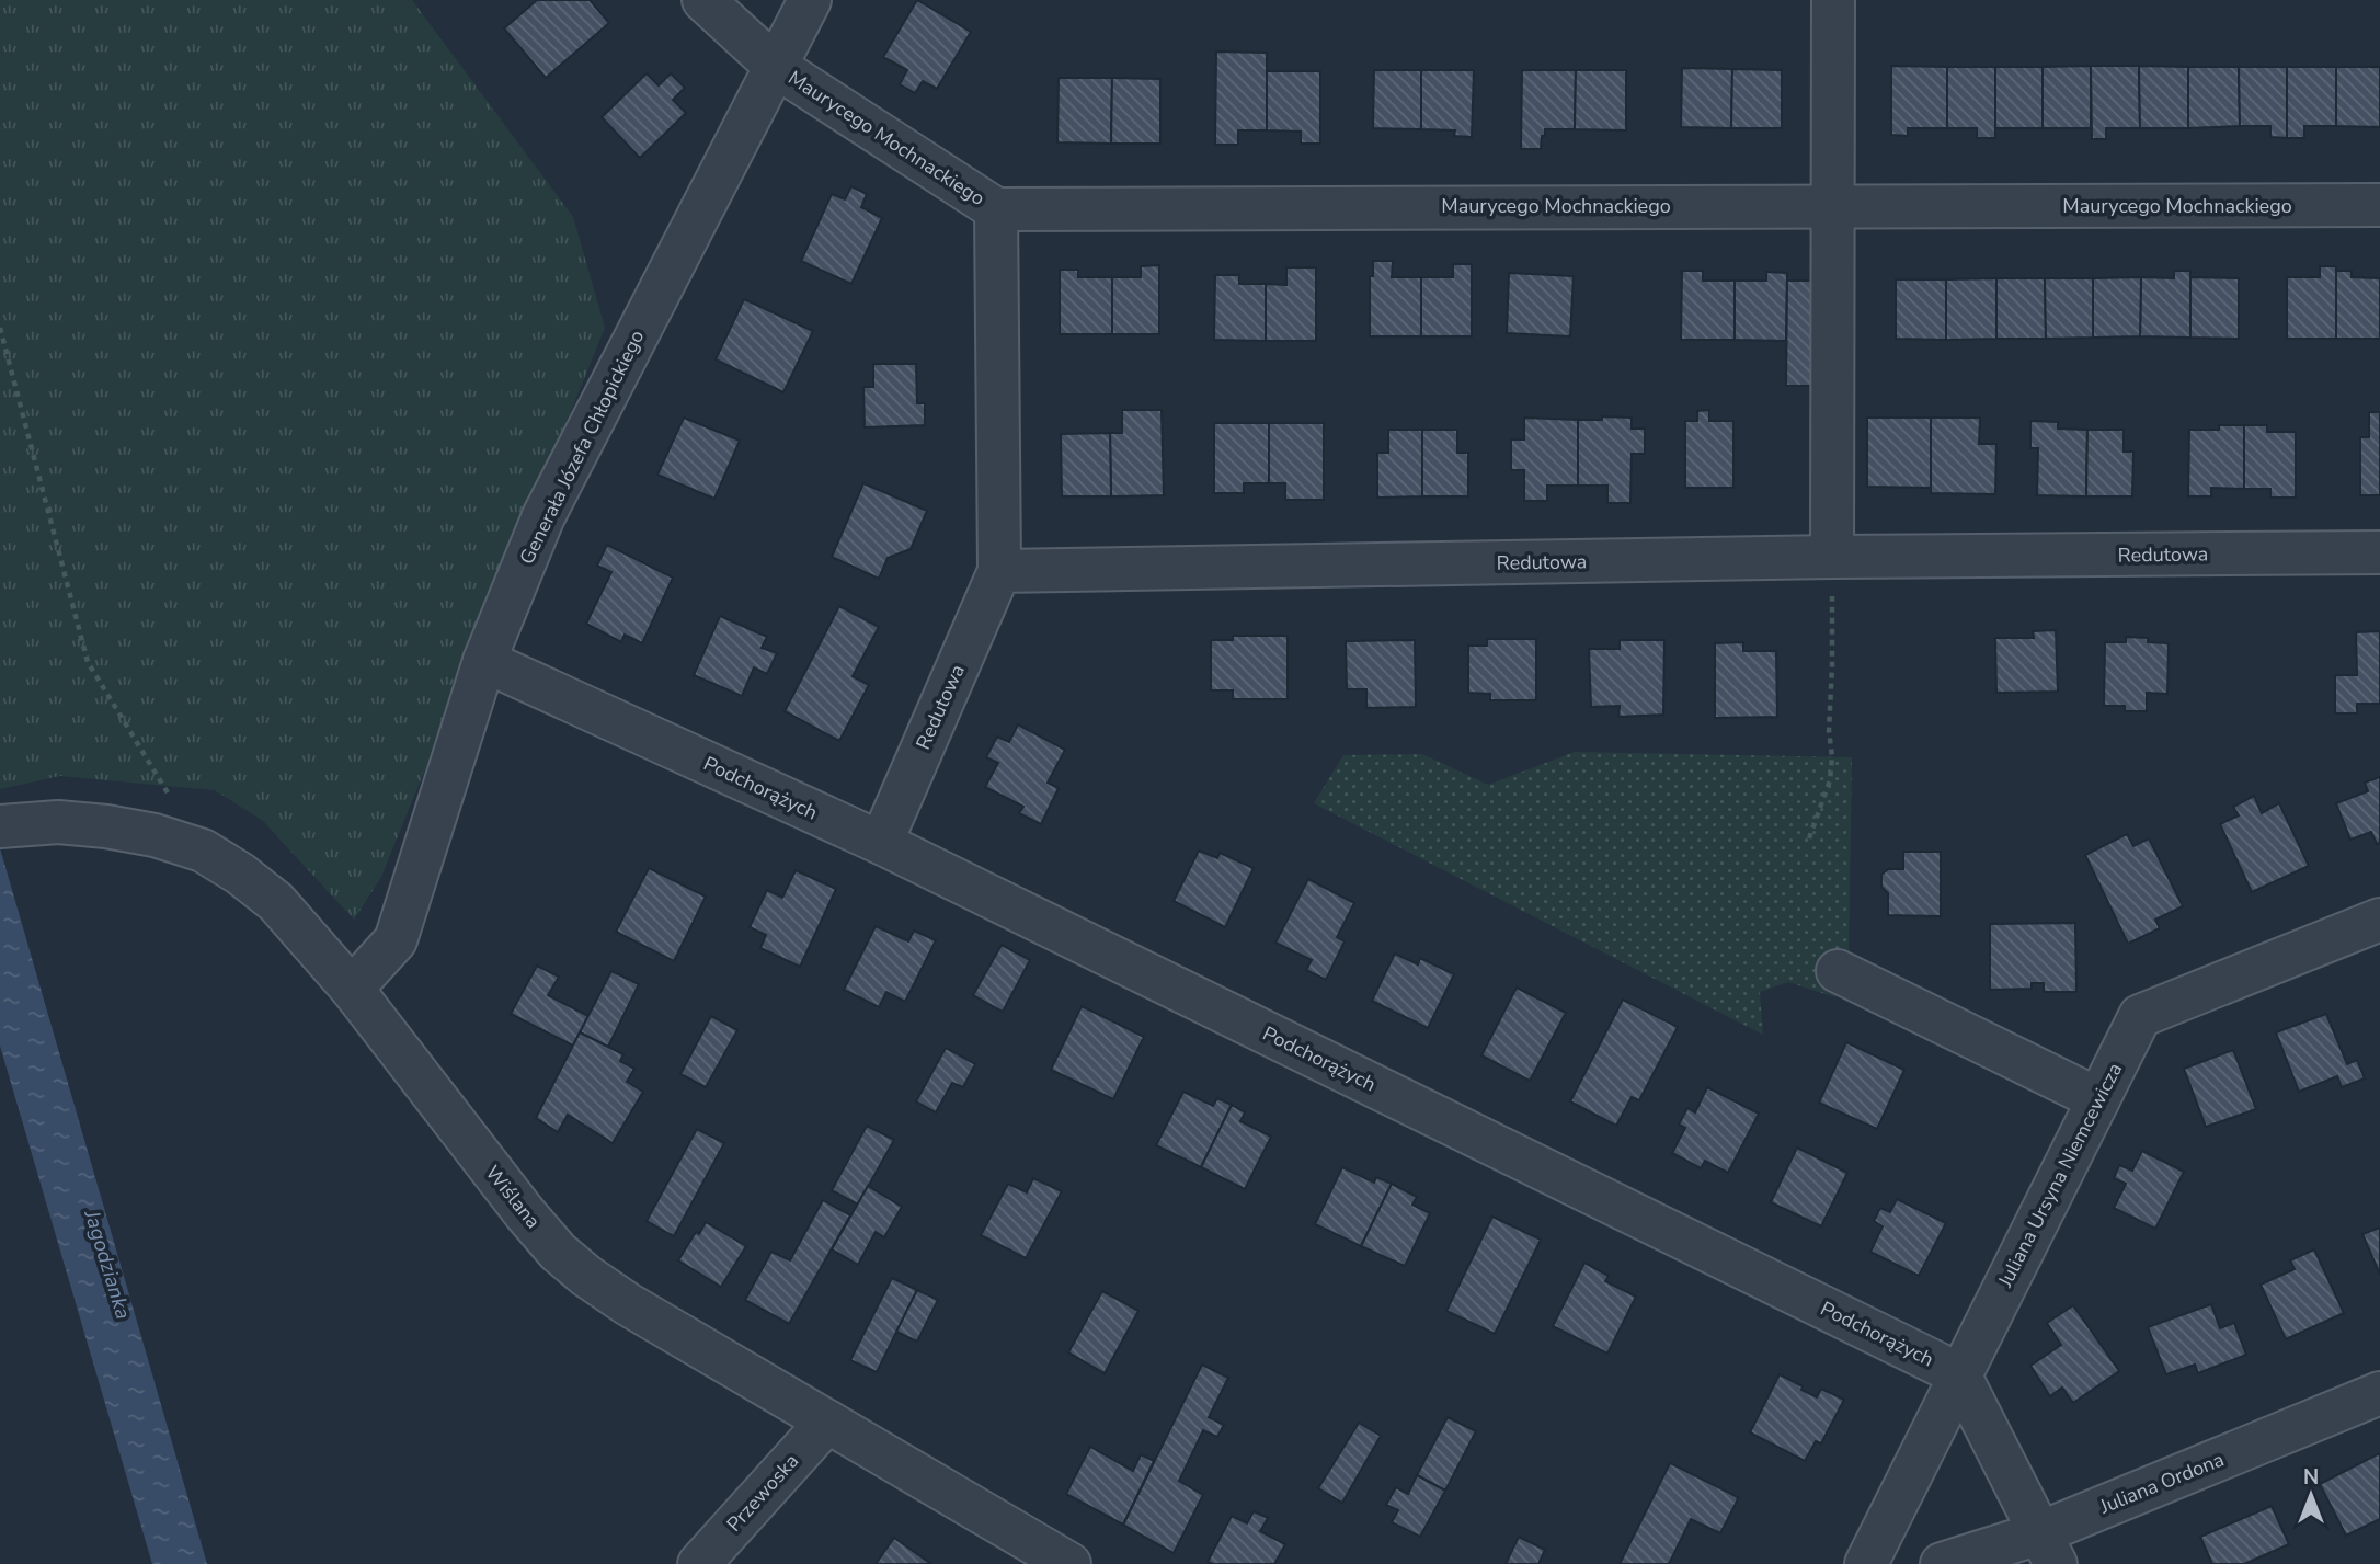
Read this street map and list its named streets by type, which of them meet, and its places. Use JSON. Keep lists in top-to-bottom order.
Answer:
{
  "streets": {
    "street": [
      "Maurycego Mochnackiego",
      "Generała Józefa Chłopickiego",
      "Redutowa",
      "Podchorążych",
      "Juliana Ursyna Niemcewicza",
      "Wiślana",
      "Juliana Ordona",
      "Przewoska"
    ]
  },
  "crossings": [
    ["Maurycego Mochnackiego", "Generała Józefa Chłopickiego"],
    ["Generała Józefa Chłopickiego", "Podchorążych"],
    ["Generała Józefa Chłopickiego", "Wiślana"],
    ["Redutowa", "Podchorążych"],
    ["Podchorążych", "Juliana Ursyna Niemcewicza"],
    ["Wiślana", "Przewoska"]
  ],
  "water": ["Jagodzianka"],
  "north": "top"
}
